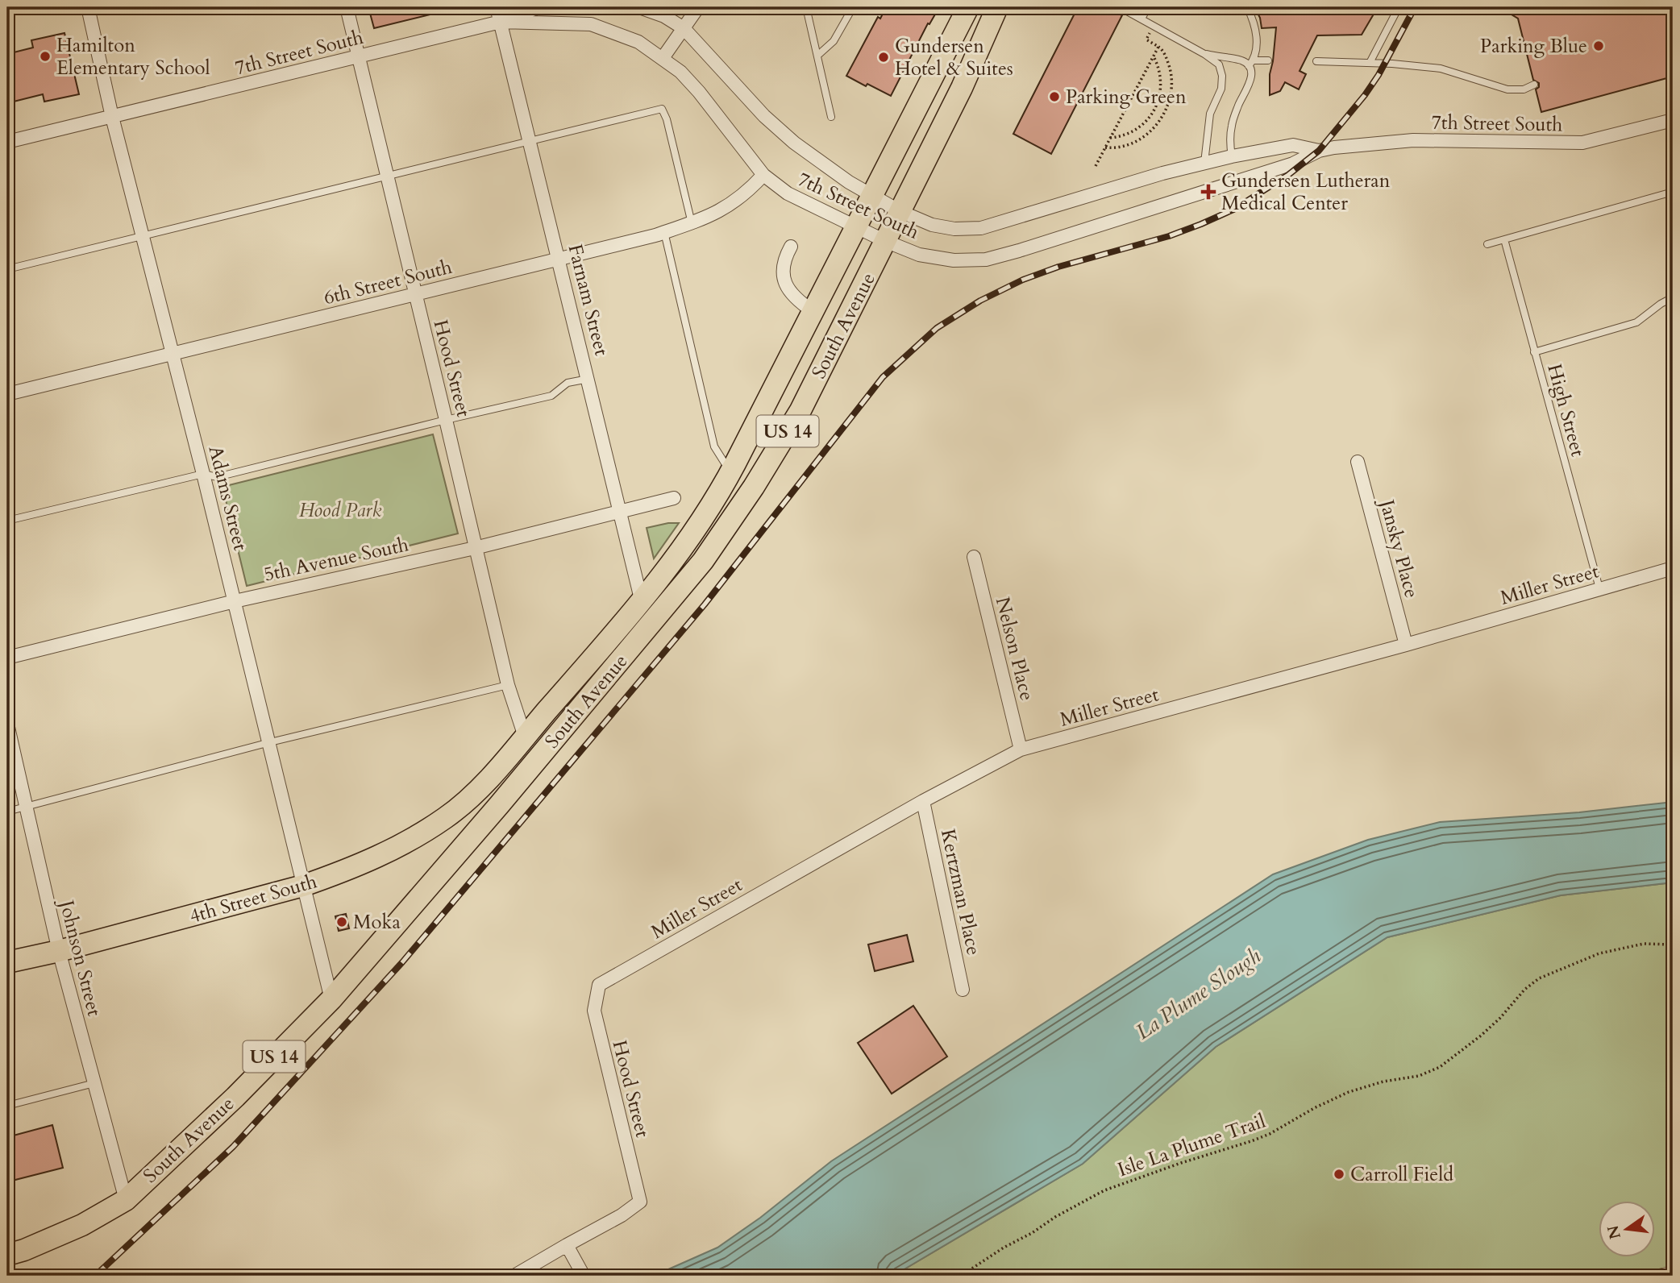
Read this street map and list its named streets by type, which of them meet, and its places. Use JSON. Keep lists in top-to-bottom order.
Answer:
{
  "streets": {
    "highway": ["South Avenue", "US 14", "4th Street South"],
    "street": [
      "7th Street South",
      "6th Street South",
      "Farnam Street",
      "Hood Street",
      "Adams Street",
      "Jansky Place",
      "5th Avenue South",
      "Miller Street",
      "Nelson Place",
      "Kertzman Place",
      "Johnson Street"
    ],
    "lane": ["High Street"],
    "path": ["Isle La Plume Trail"]
  },
  "crossings": [
    ["7th Street South", "6th Street South"],
    ["7th Street South", "Farnam Street"],
    ["7th Street South", "South Avenue"],
    ["7th Street South", "Hood Street"],
    ["7th Street South", "Adams Street"],
    ["6th Street South", "Farnam Street"],
    ["6th Street South", "Hood Street"],
    ["6th Street South", "Adams Street"],
    ["Farnam Street", "South Avenue"],
    ["Farnam Street", "5th Avenue South"],
    ["South Avenue", "Hood Street"],
    ["South Avenue", "Adams Street"],
    ["South Avenue", "4th Street South"],
    ["South Avenue", "Johnson Street"],
    ["Hood Street", "5th Avenue South"],
    ["Hood Street", "Miller Street"],
    ["High Street", "Miller Street"],
    ["Adams Street", "5th Avenue South"],
    ["Adams Street", "4th Street South"],
    ["Jansky Place", "Miller Street"],
    ["Miller Street", "Nelson Place"],
    ["Miller Street", "Kertzman Place"],
    ["4th Street South", "Johnson Street"]
  ],
  "water": ["La Plume Slough"],
  "parks": ["Hood Park"],
  "places": {
    "other": [
      "Parking Blue",
      "Hamilton Elementary School",
      "Gundersen Hotel & Suites",
      "Parking Green",
      "Moka",
      "Carroll Field"
    ],
    "health": ["Gundersen Lutheran Medical Center"]
  },
  "north": "left"
}
